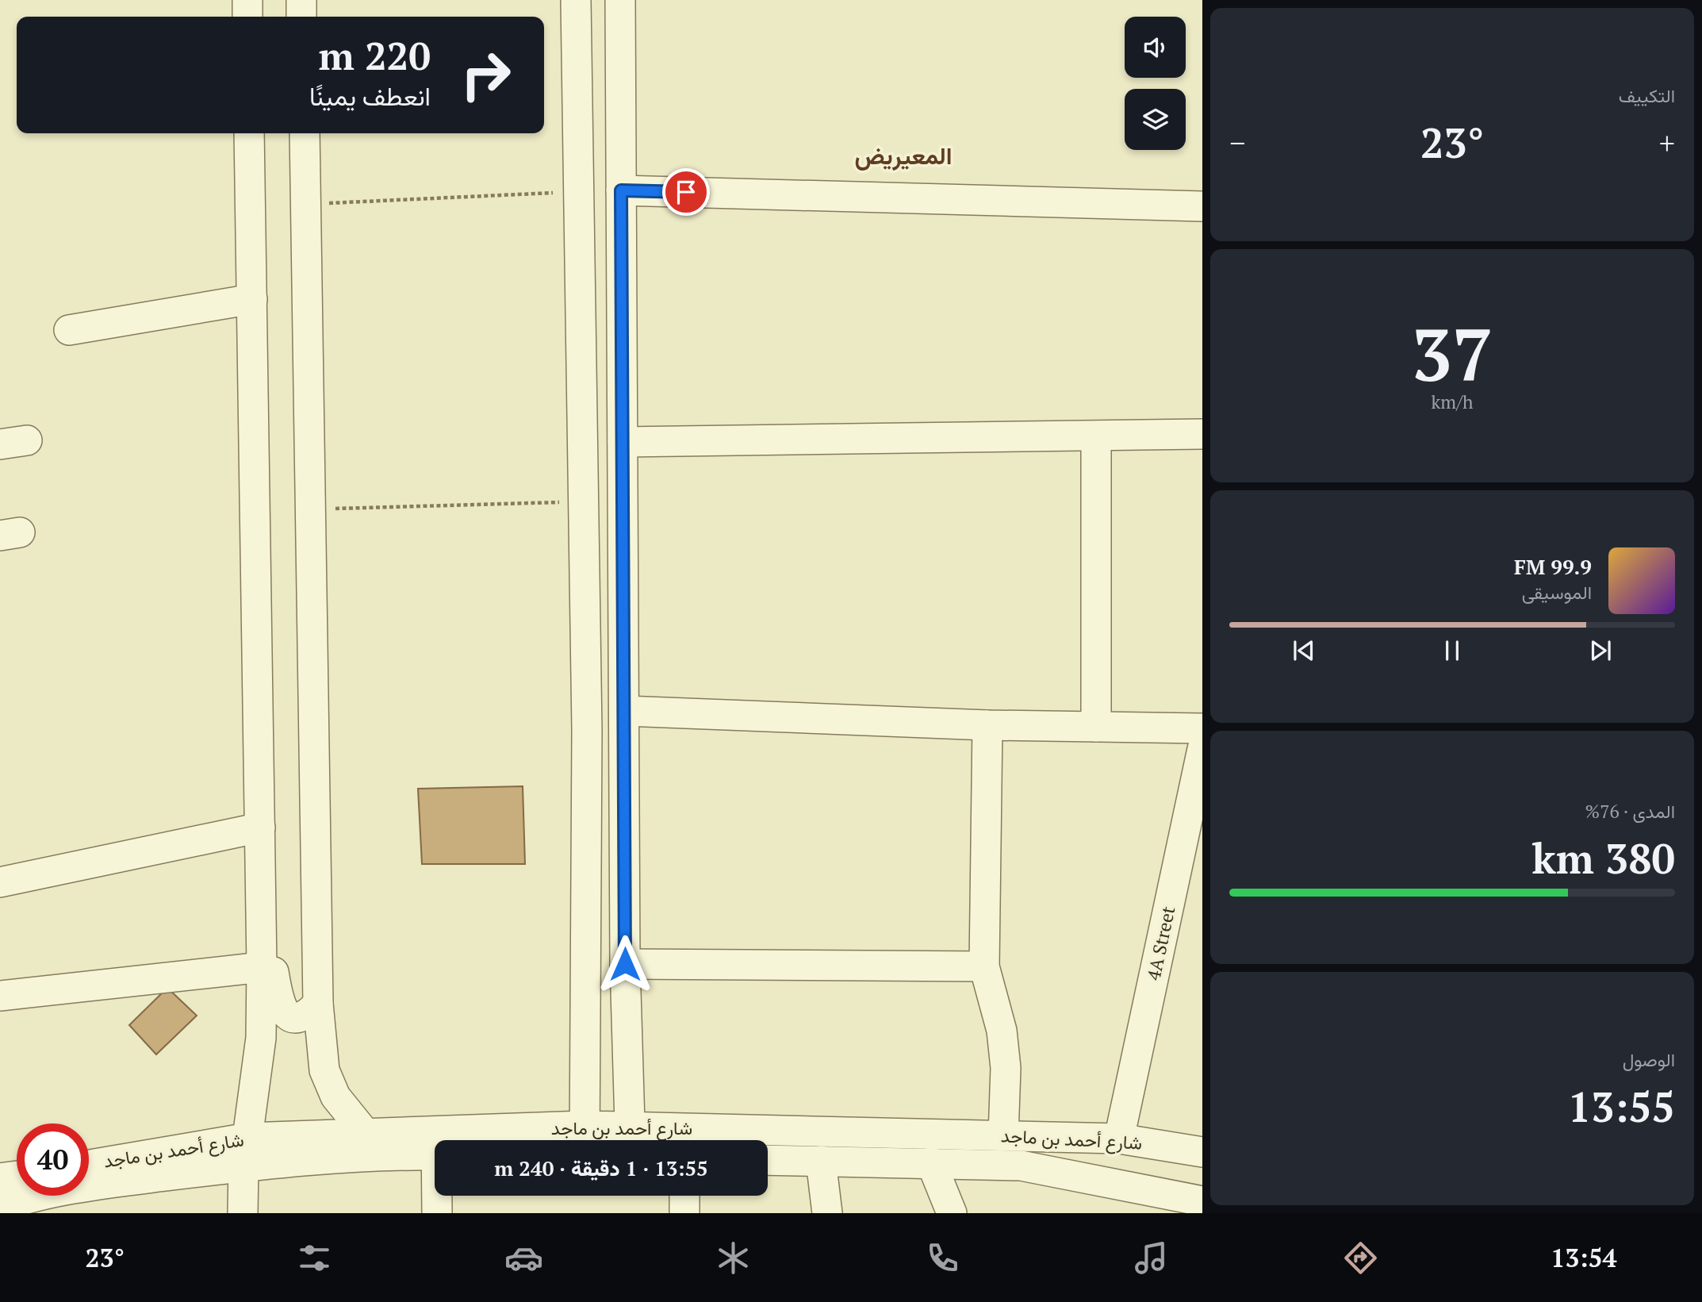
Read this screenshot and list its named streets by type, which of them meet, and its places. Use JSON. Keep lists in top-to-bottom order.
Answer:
{
  "streets": {
    "street": ["4A Street", "شارع أحمد بن ماجد"]
  },
  "crossings": [
    ["4A Street", "شارع أحمد بن ماجد"]
  ],
  "districts": ["المعيريض"],
  "page": {
    "tile": [
      "التكييف",
      ["37", "km/h"],
      ["المدى · 76%", "380 km"],
      ["الوصول", "13:55"]
    ],
    "turn": ["220 m", "انعطف يمينًا"],
    "heat": ["−", "23°", "+"],
    "song": ["99.9 FM", "الموسيقى"],
    "limit": "40",
    "trip": "13:55 · 1 دقيقة · 240 m",
    "tabs": ["13:54", "23°"]
  }
}
